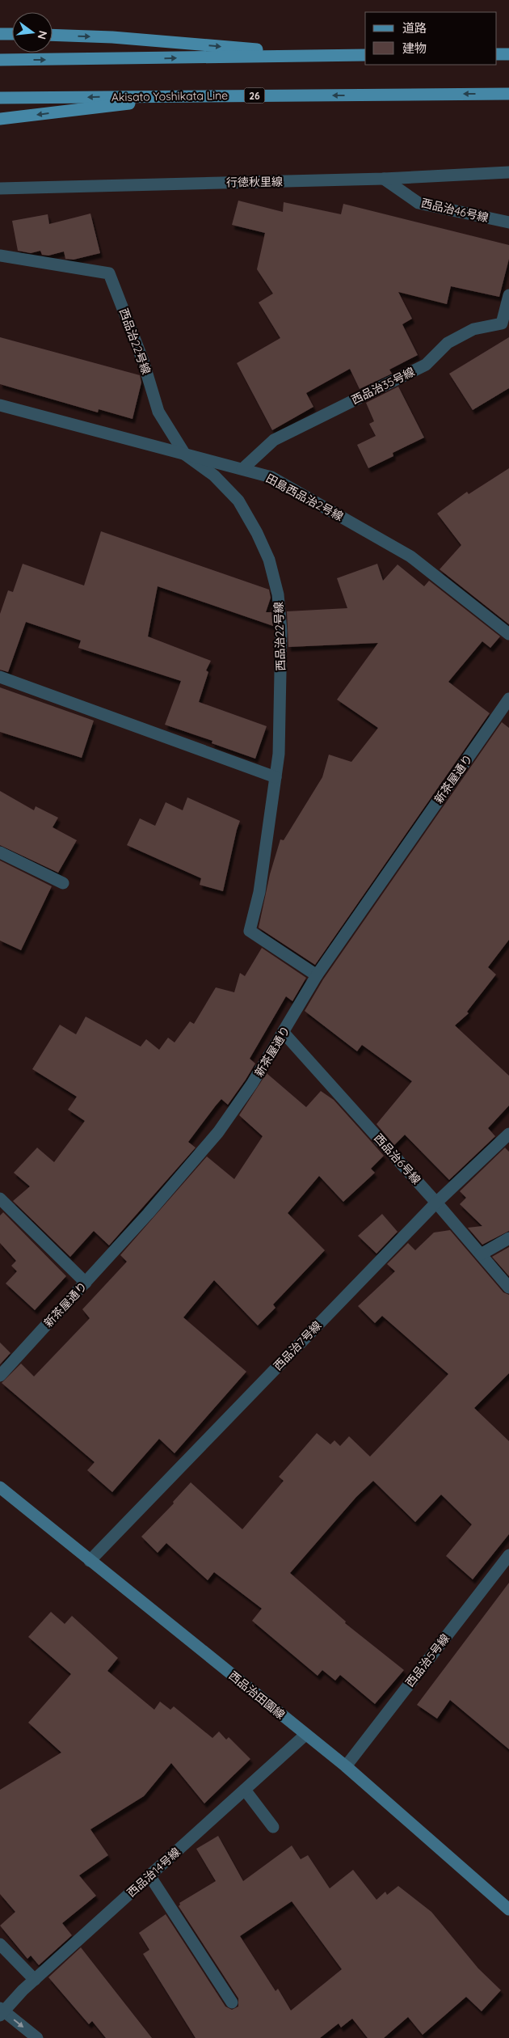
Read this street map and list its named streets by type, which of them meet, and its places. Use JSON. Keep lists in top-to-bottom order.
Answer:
{
  "streets": {
    "main road": ["26", "Akisato Yoshikata Line"],
    "street": [
      "行徳秋里線",
      "西品治46号線",
      "西品治22号線",
      "西品治35号線",
      "田島西品治2号線",
      "新茶屋通り",
      "西品治6号線",
      "西品治7号線",
      "西品治5号線",
      "西品治田園線",
      "西品治14号線"
    ]
  },
  "crossings": [
    ["行徳秋里線", "西品治46号線"],
    ["西品治22号線", "田島西品治2号線"],
    ["西品治22号線", "新茶屋通り"],
    ["西品治35号線", "田島西品治2号線"],
    ["新茶屋通り", "西品治6号線"],
    ["西品治6号線", "西品治7号線"],
    ["西品治7号線", "西品治田園線"],
    ["西品治5号線", "西品治田園線"],
    ["西品治田園線", "西品治14号線"]
  ],
  "legend": ["道路", "建物"],
  "north": "right"
}
